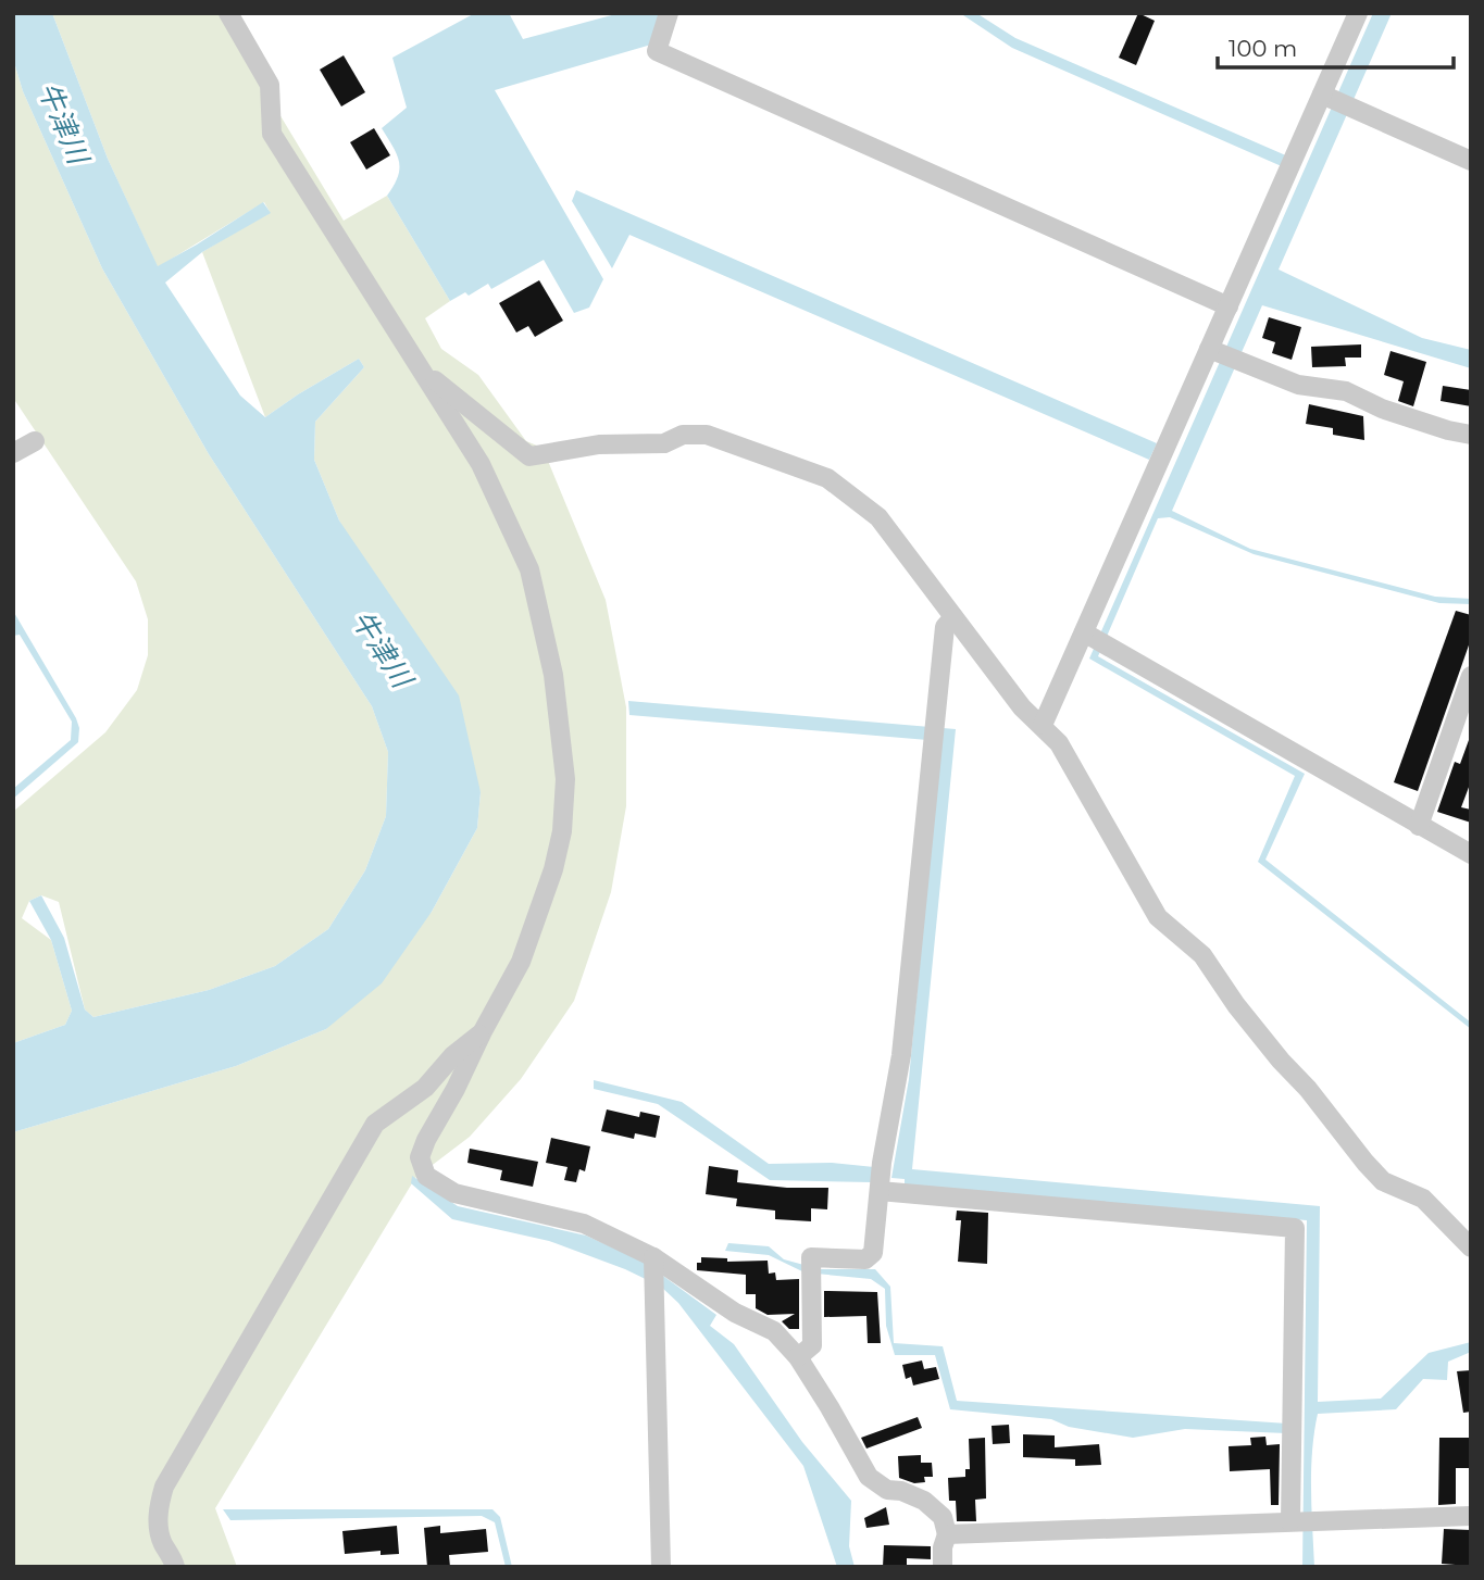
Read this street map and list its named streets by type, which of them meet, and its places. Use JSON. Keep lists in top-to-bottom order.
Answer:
{
  "water": ["牛津川"],
  "scale_bar": "100 m"
}
